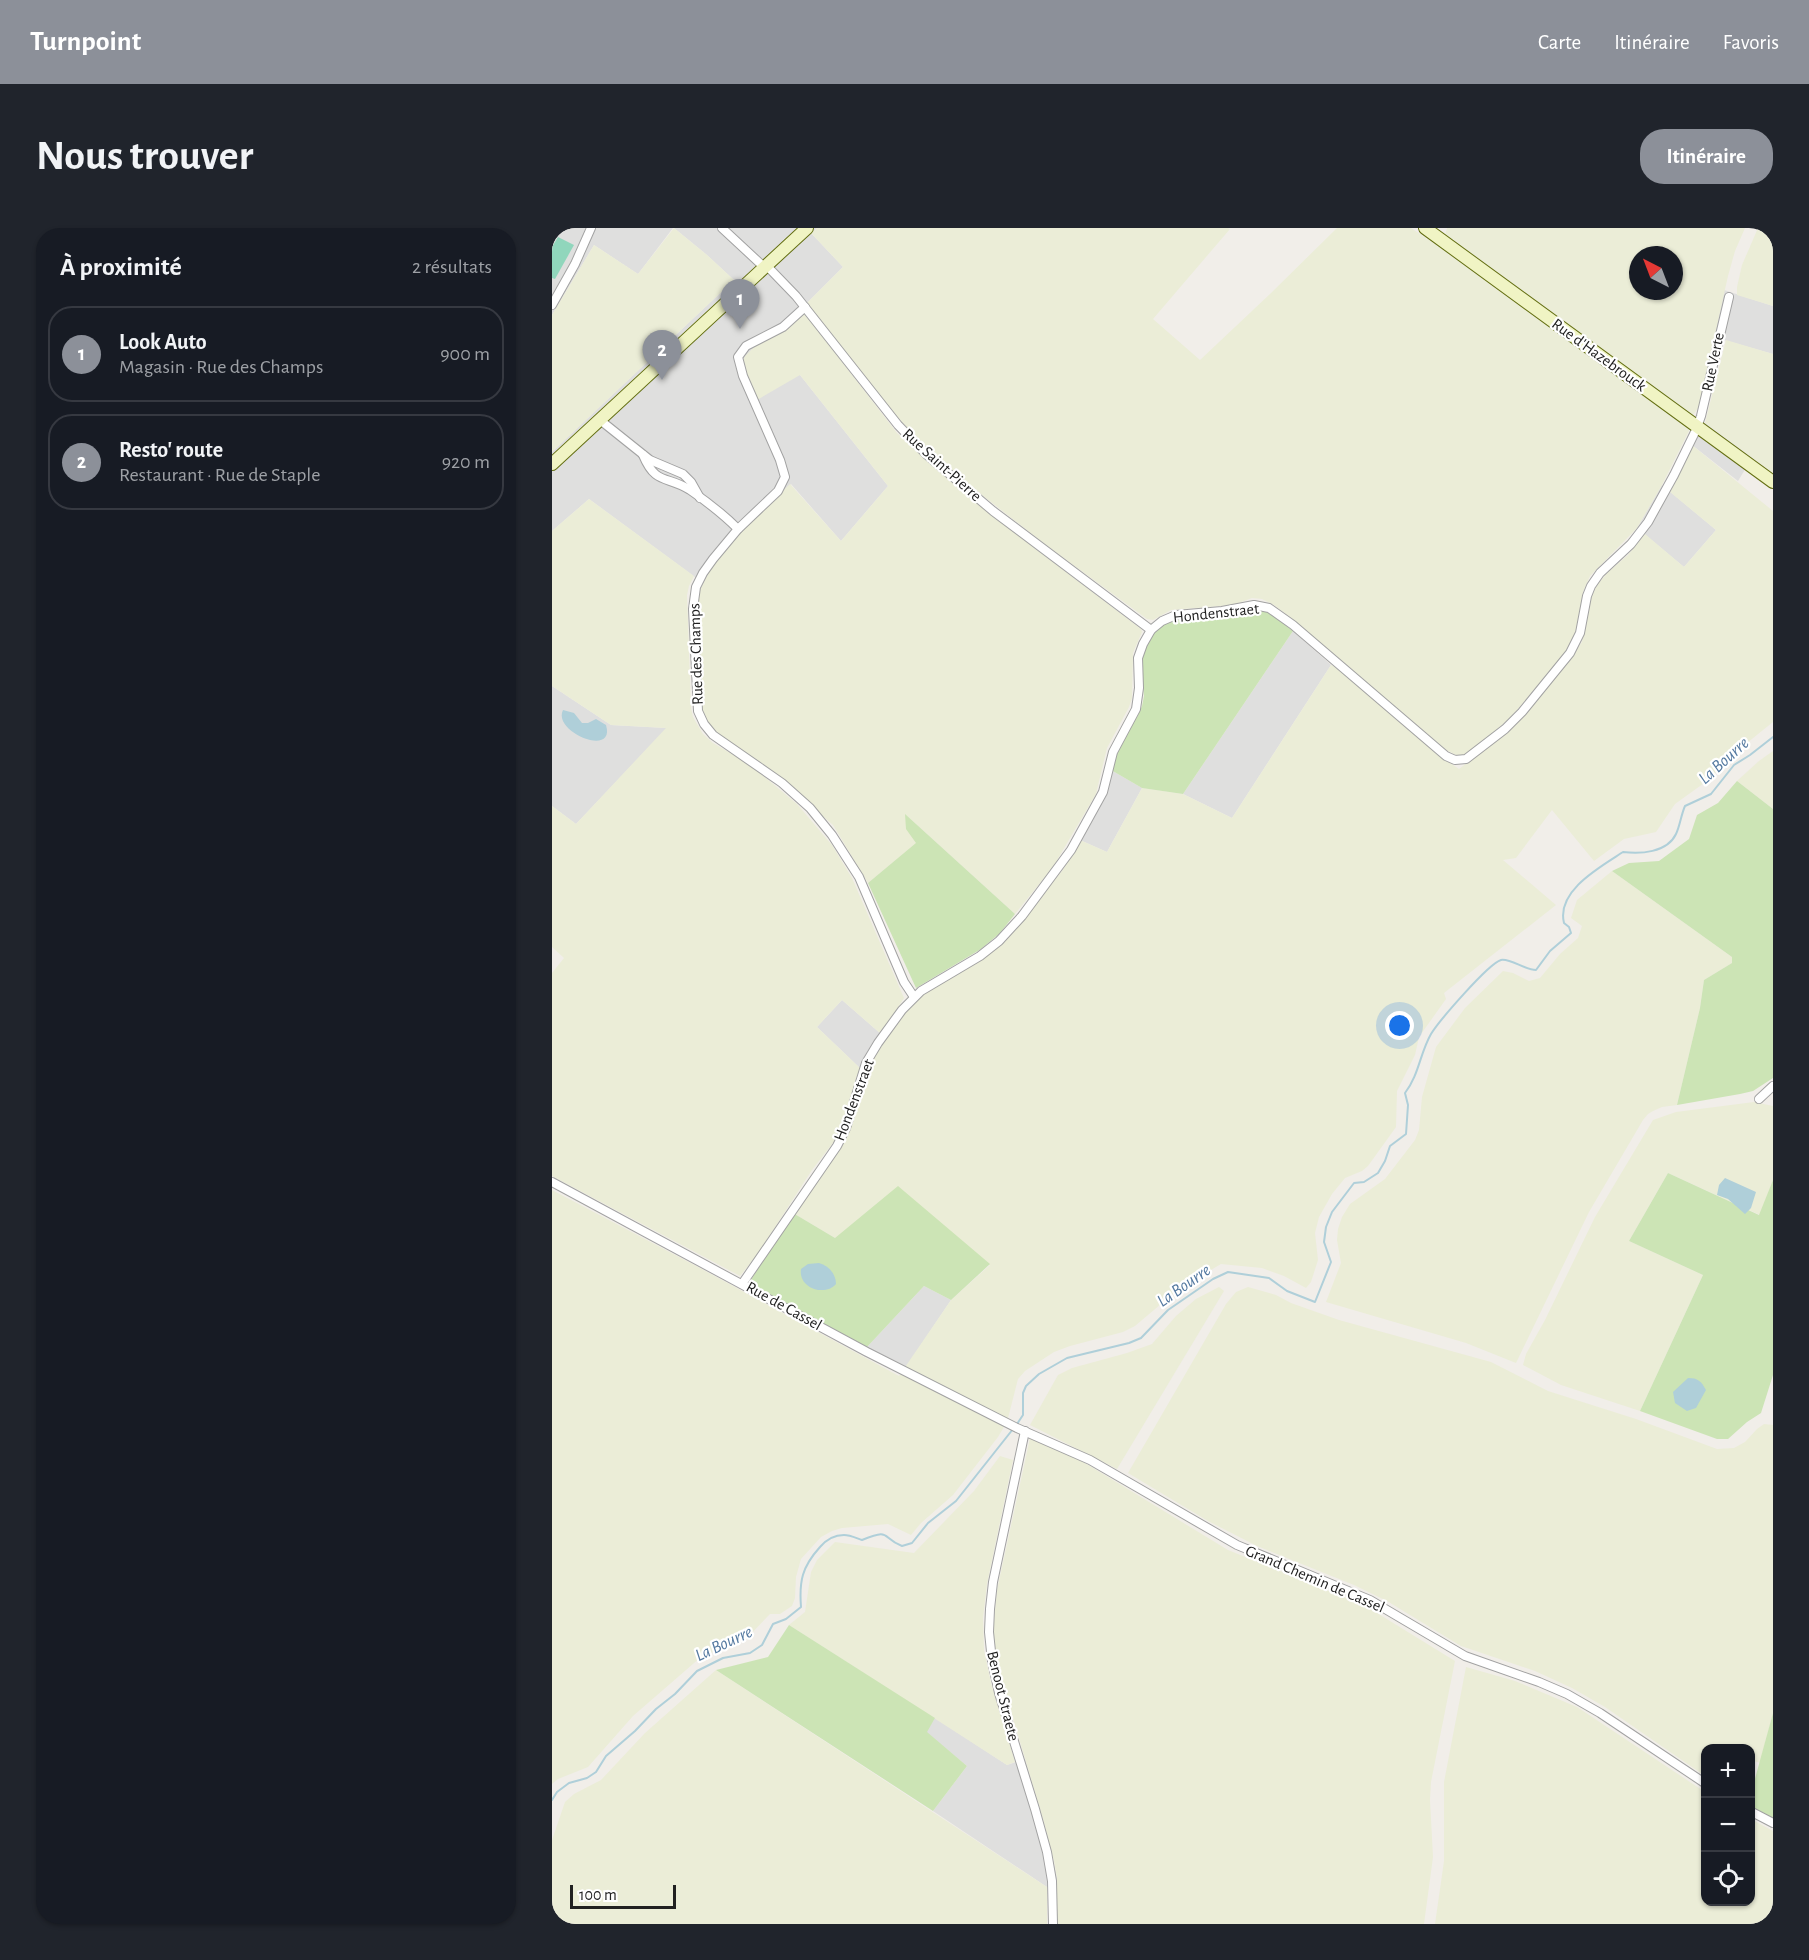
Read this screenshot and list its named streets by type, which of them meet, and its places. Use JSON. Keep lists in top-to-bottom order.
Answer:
{
  "streets": {
    "street": [
      "Rue d'Hazebrouck",
      "Rue Verte",
      "Rue Saint-Pierre",
      "Hondenstraet",
      "Rue des Champs",
      "Rue de Cassel",
      "Grand Chemin de Cassel",
      "Benoot Straete"
    ]
  },
  "crossings": [
    ["Rue d'Hazebrouck", "Rue Verte"],
    ["Rue d'Hazebrouck", "Hondenstraet"],
    ["Rue Verte", "Hondenstraet"],
    ["Rue Saint-Pierre", "Hondenstraet"],
    ["Rue Saint-Pierre", "Rue des Champs"],
    ["Hondenstraet", "Rue des Champs"],
    ["Hondenstraet", "Rue de Cassel"],
    ["Rue de Cassel", "Grand Chemin de Cassel"],
    ["Rue de Cassel", "Benoot Straete"],
    ["Grand Chemin de Cassel", "Benoot Straete"]
  ],
  "water": ["La Bourre"],
  "scale_bar": "100 m",
  "north": "top left",
  "page": {
    "header": "Turnpoint",
    "nav": ["Carte", "Itinéraire", "Favoris"],
    "buttons": "Itinéraire",
    "title": "Nous trouver",
    "heading": ["À proximité", "2 résultats"],
    "pins": ["1", "2"],
    "list": [
      {
        "mark": "1",
        "name": "Look Auto",
        "note": "Magasin · Rue des Champs",
        "value": "900 m"
      },
      {
        "mark": "2",
        "name": "Resto' route",
        "note": "Restaurant · Rue de Staple",
        "value": "920 m"
      }
    ],
    "map_buttons": ["+", "−"],
    "scale": "100 m"
  }
}
